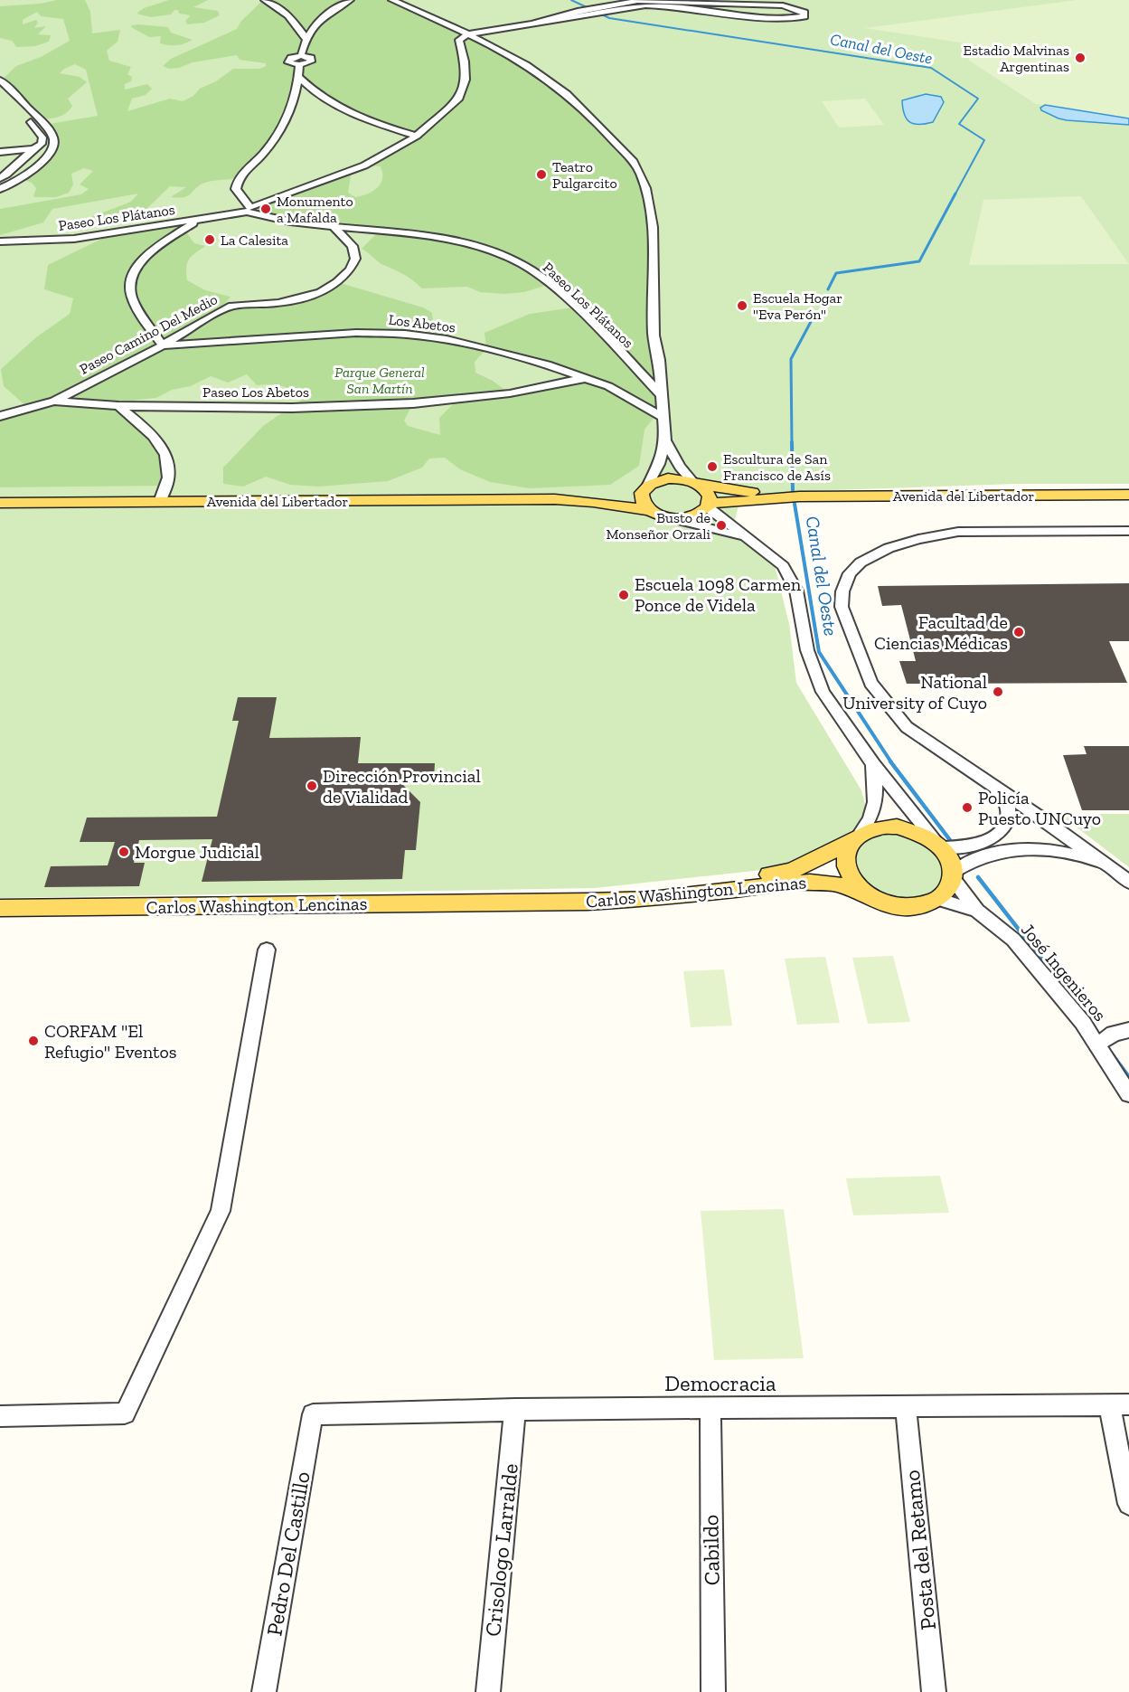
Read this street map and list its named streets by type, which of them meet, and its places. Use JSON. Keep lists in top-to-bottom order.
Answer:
{
  "streets": {
    "main road": ["Avenida del Libertador", "Carlos Washington Lencinas"],
    "street": [
      "Paseo Los Plátanos",
      "Los Abetos",
      "Paseo Camino Del Medio",
      "Paseo Los Abetos",
      "José Ingenieros",
      "Democracia",
      "Crisologo Larralde",
      "Cabildo",
      "Posta del Retamo",
      "Pedro Del Castillo"
    ]
  },
  "crossings": [
    ["Paseo Los Plátanos", "Paseo Camino Del Medio"],
    ["Los Abetos", "Paseo Camino Del Medio"],
    ["Los Abetos", "Paseo Los Abetos"],
    ["Paseo Camino Del Medio", "Paseo Los Abetos"],
    ["Carlos Washington Lencinas", "José Ingenieros"],
    ["Democracia", "Crisologo Larralde"],
    ["Democracia", "Cabildo"],
    ["Democracia", "Posta del Retamo"],
    ["Democracia", "Pedro Del Castillo"]
  ],
  "water": ["Canal del Oeste"],
  "parks": ["Parque General San Martín"],
  "places": [
    "Estadio Malvinas Argentinas",
    "Teatro Pulgarcito",
    "Monumento a Mafalda",
    "La Calesita",
    "Escuela Hogar \"Eva Perón\"",
    "Escultura de San Francisco de Asís",
    "Busto de Monseñor Orzali",
    "Escuela 1098 Carmen Ponce de Videla",
    "Facultad de Ciencias Médicas",
    "National University of Cuyo",
    "Dirección Provincial de Vialidad",
    "Policía Puesto UNCuyo",
    "Morgue Judicial",
    "CORFAM \"El Refugio\" Eventos"
  ]
}
